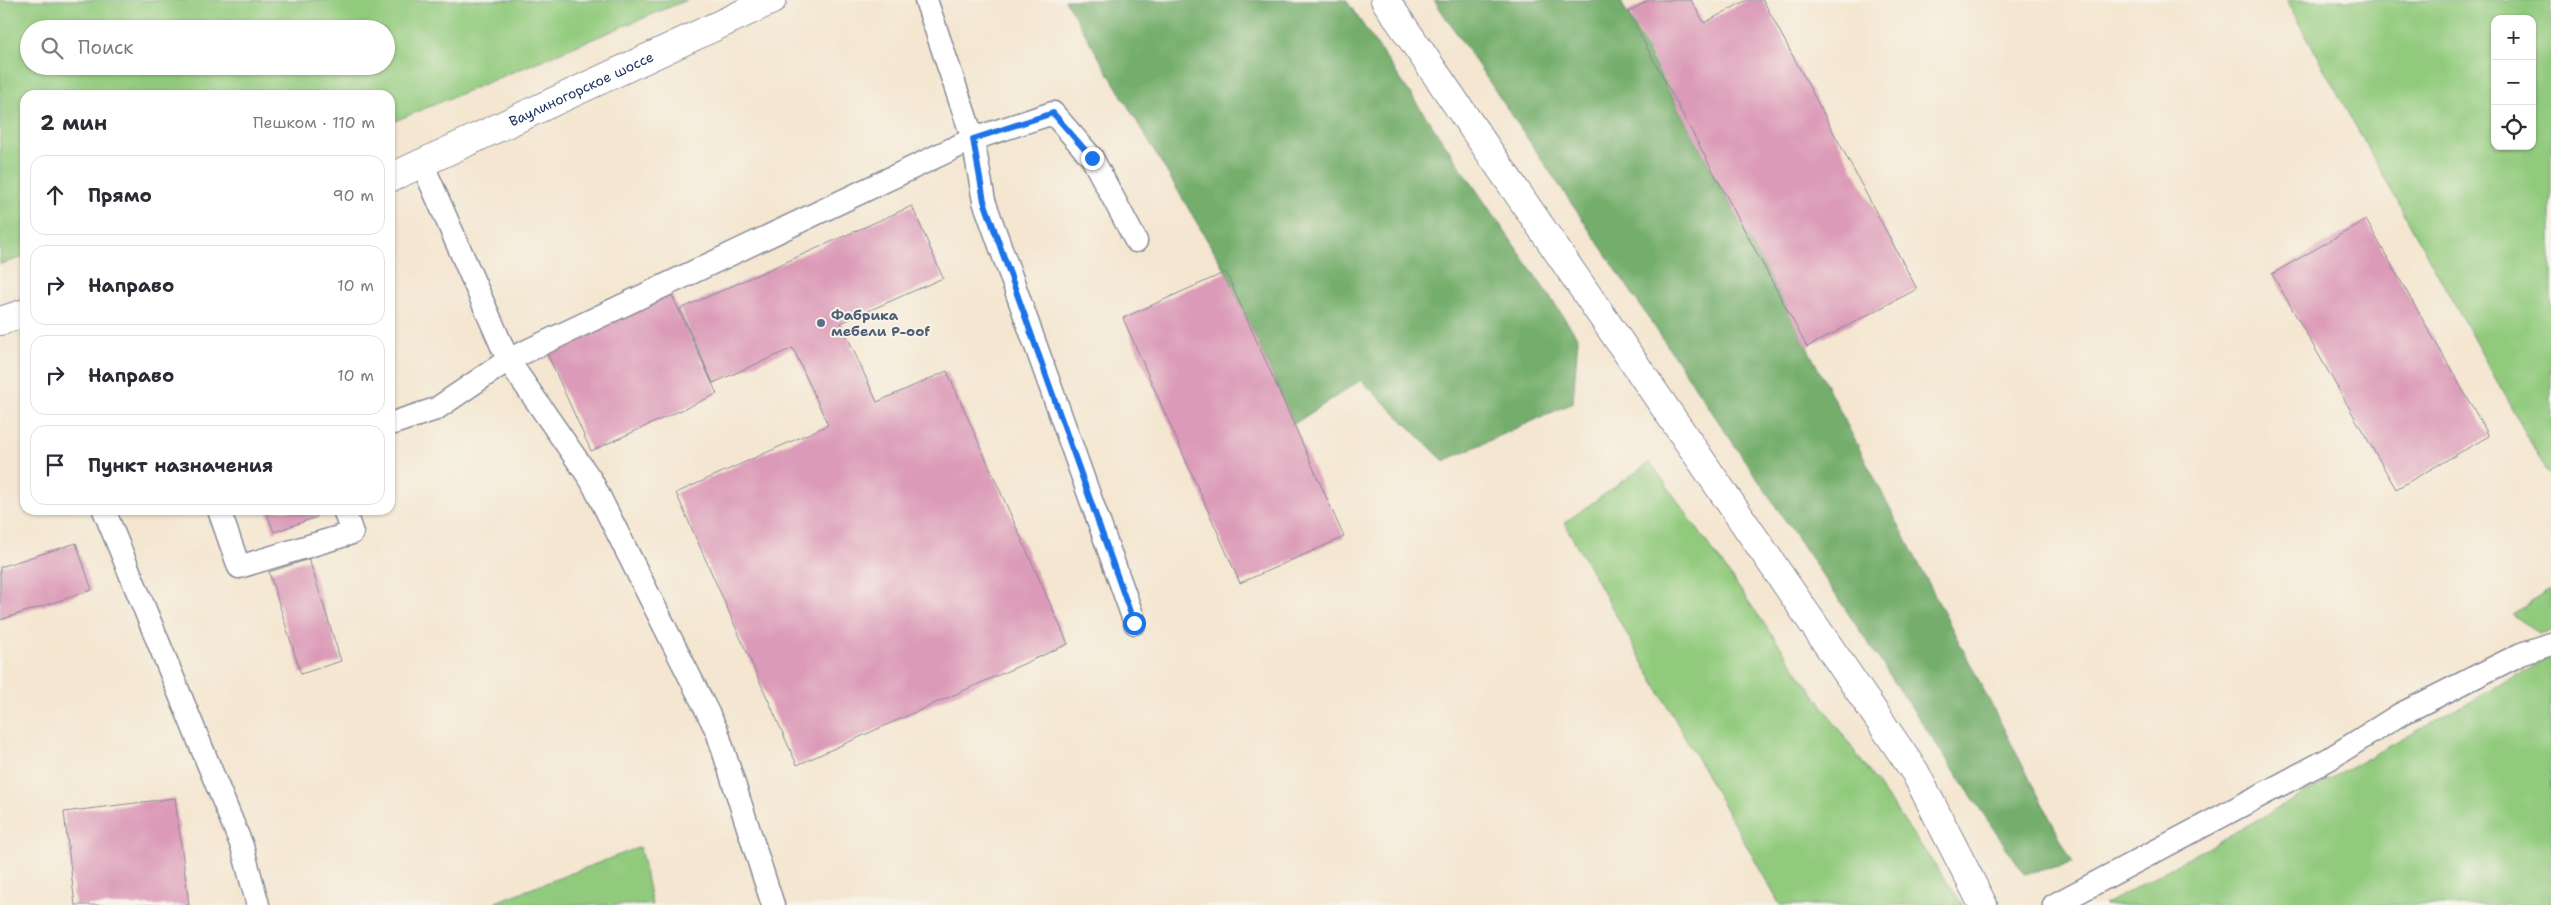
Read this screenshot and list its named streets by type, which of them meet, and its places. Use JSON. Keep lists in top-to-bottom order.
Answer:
{
  "streets": {
    "street": ["Ваулиногорское шоссе"]
  },
  "places": ["Фабрика мебели P-oof"],
  "page": {
    "map_buttons": ["+", "−"],
    "search": "Поиск",
    "heading": ["2 мин", "Пешком · 110 m"],
    "list": [
      ["Прямо", "90 m"],
      ["Направо", "10 m"],
      ["Направо", "10 m"],
      "Пункт назначения"
    ]
  }
}
